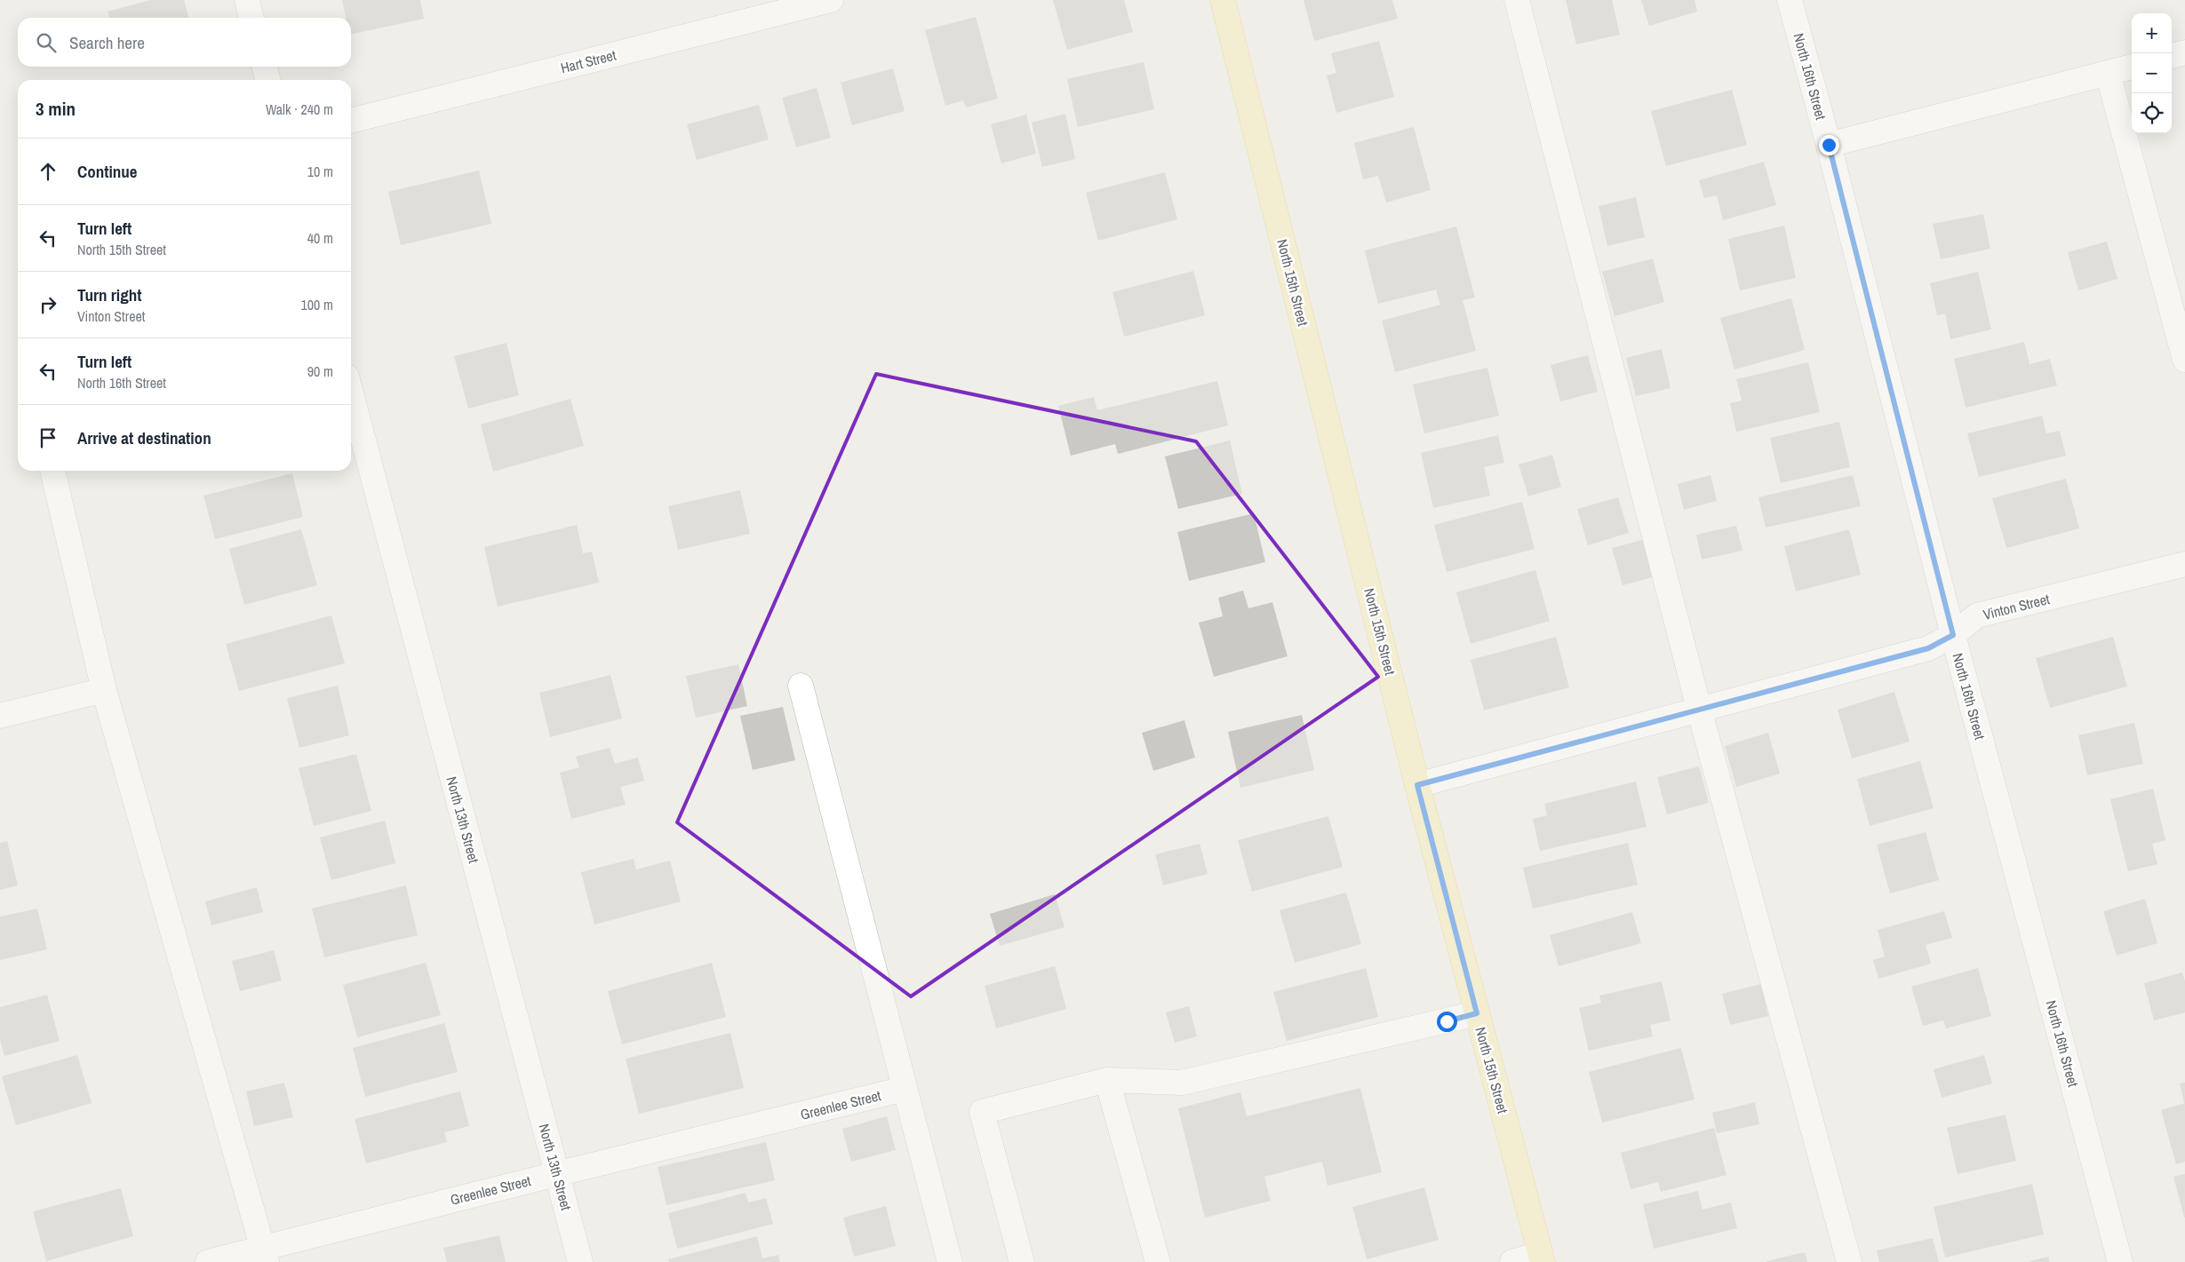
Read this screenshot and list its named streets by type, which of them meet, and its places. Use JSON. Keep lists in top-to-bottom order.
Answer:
{
  "streets": {
    "main road": ["North 15th Street"],
    "street": [
      "Hart Street",
      "North 16th Street",
      "Vinton Street",
      "North 13th Street",
      "Greenlee Street"
    ]
  },
  "crossings": [
    ["North 16th Street", "Vinton Street"],
    ["North 15th Street", "Vinton Street"],
    ["North 13th Street", "Greenlee Street"]
  ],
  "page": {
    "map_buttons": ["+", "−"],
    "search": "Search here",
    "heading": ["3 min", "Walk · 240 m"],
    "list": [
      ["Continue", "10 m"],
      ["Turn left", "North 15th Street", "40 m"],
      ["Turn right", "Vinton Street", "100 m"],
      ["Turn left", "North 16th Street", "90 m"],
      "Arrive at destination"
    ]
  }
}
